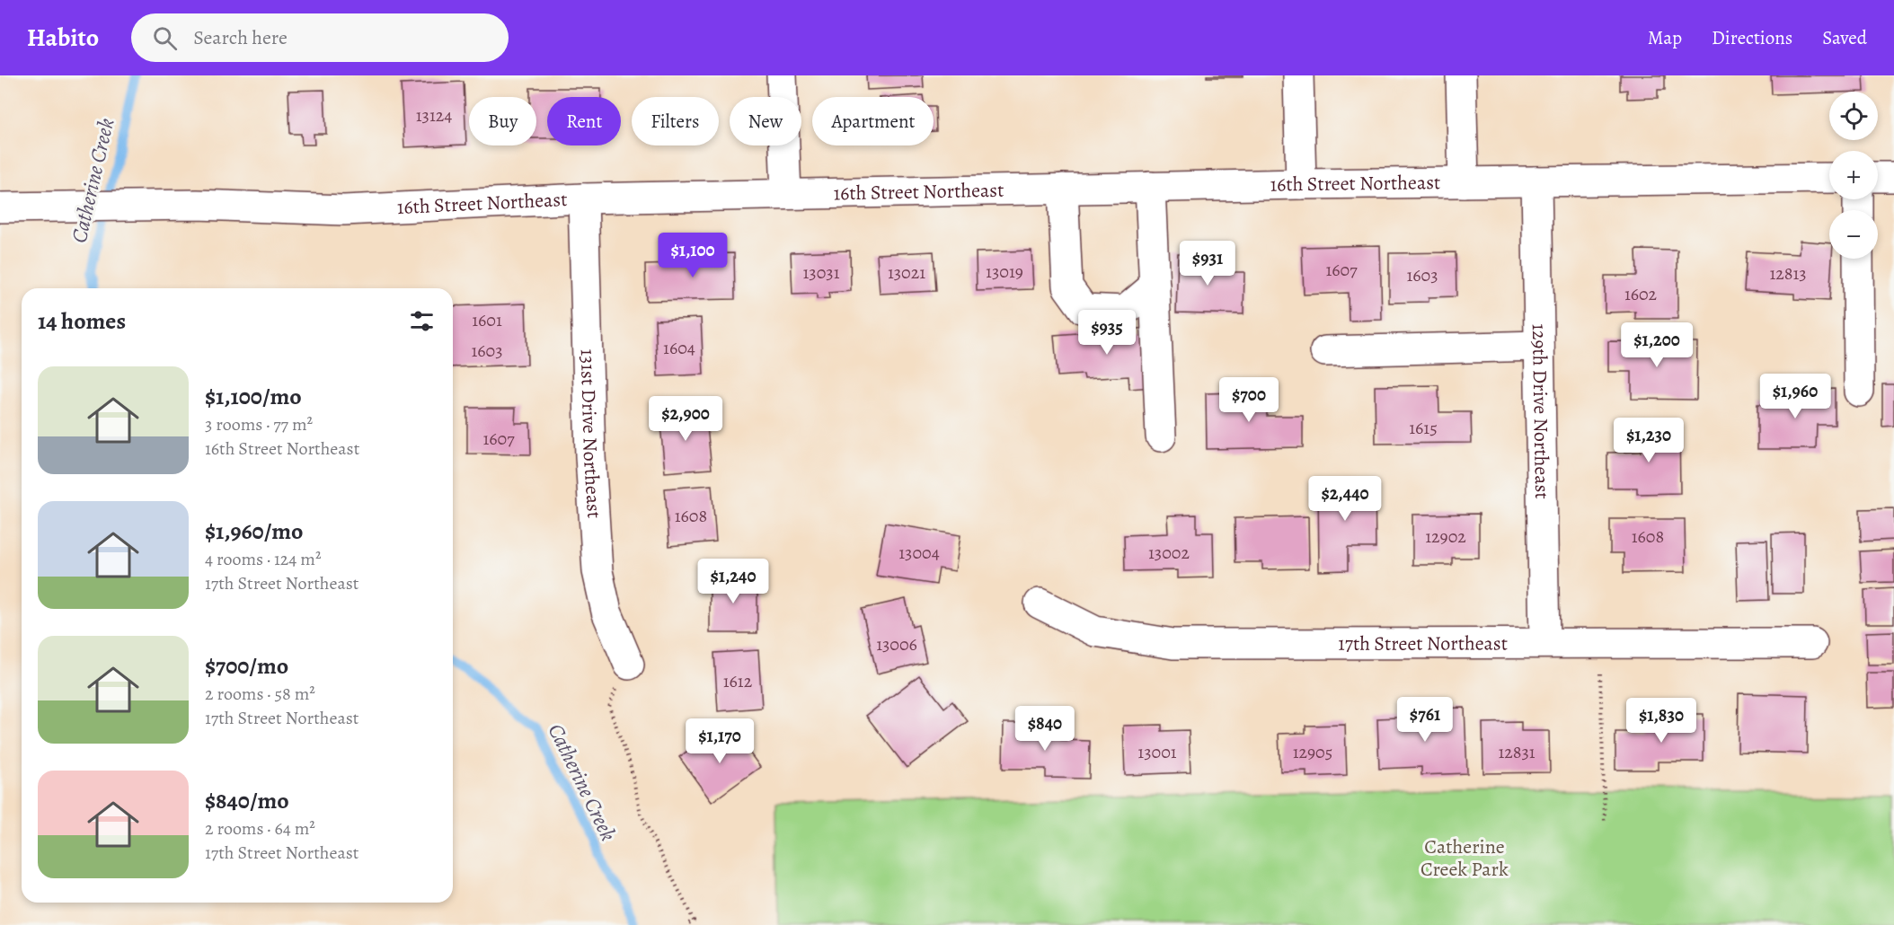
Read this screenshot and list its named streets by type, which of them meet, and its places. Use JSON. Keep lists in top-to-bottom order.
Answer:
{
  "streets": {
    "street": [
      "16th Street Northeast",
      "129th Drive Northeast",
      "131st Drive Northeast",
      "17th Street Northeast"
    ]
  },
  "crossings": [
    ["16th Street Northeast", "129th Drive Northeast"],
    ["16th Street Northeast", "131st Drive Northeast"],
    ["129th Drive Northeast", "17th Street Northeast"]
  ],
  "water": ["Catherine Creek"],
  "parks": ["Catherine Creek Park"],
  "house_numbers": [
    "13124",
    "1607",
    "13019",
    "13031",
    "13021",
    "12813",
    "1603",
    "1602",
    "1601",
    "1604",
    "1603",
    "1615",
    "1607",
    "1608",
    "12902",
    "1608",
    "13004",
    "13002",
    "13006",
    "1612",
    "13001",
    "12905",
    "12831"
  ],
  "page": {
    "header": "Habito",
    "search": "Search here",
    "nav": ["Map", "Directions", "Saved"],
    "map_buttons": ["+", "−"],
    "chip": [
      "Buy",
      "Rent",
      "Filters",
      "New",
      "Apartment"
    ],
    "price": [
      "$1,100",
      "$931",
      "$935",
      "$1,200",
      "$1,960",
      "$700",
      "$2,900",
      "$1,230",
      "$2,440",
      "$1,240",
      "$761",
      "$1,830",
      "$840",
      "$1,170"
    ],
    "heading": "14 homes",
    "list": [
      {
        "name": "$1,100/mo",
        "note": "3 rooms · 77 m² · 16th Street Northeast"
      },
      {
        "name": "$1,960/mo",
        "note": "4 rooms · 124 m² · 17th Street Northeast"
      },
      {
        "name": "$700/mo",
        "note": "2 rooms · 58 m² · 17th Street Northeast"
      },
      {
        "name": "$840/mo",
        "note": "2 rooms · 64 m² · 17th Street Northeast"
      }
    ]
  }
}
